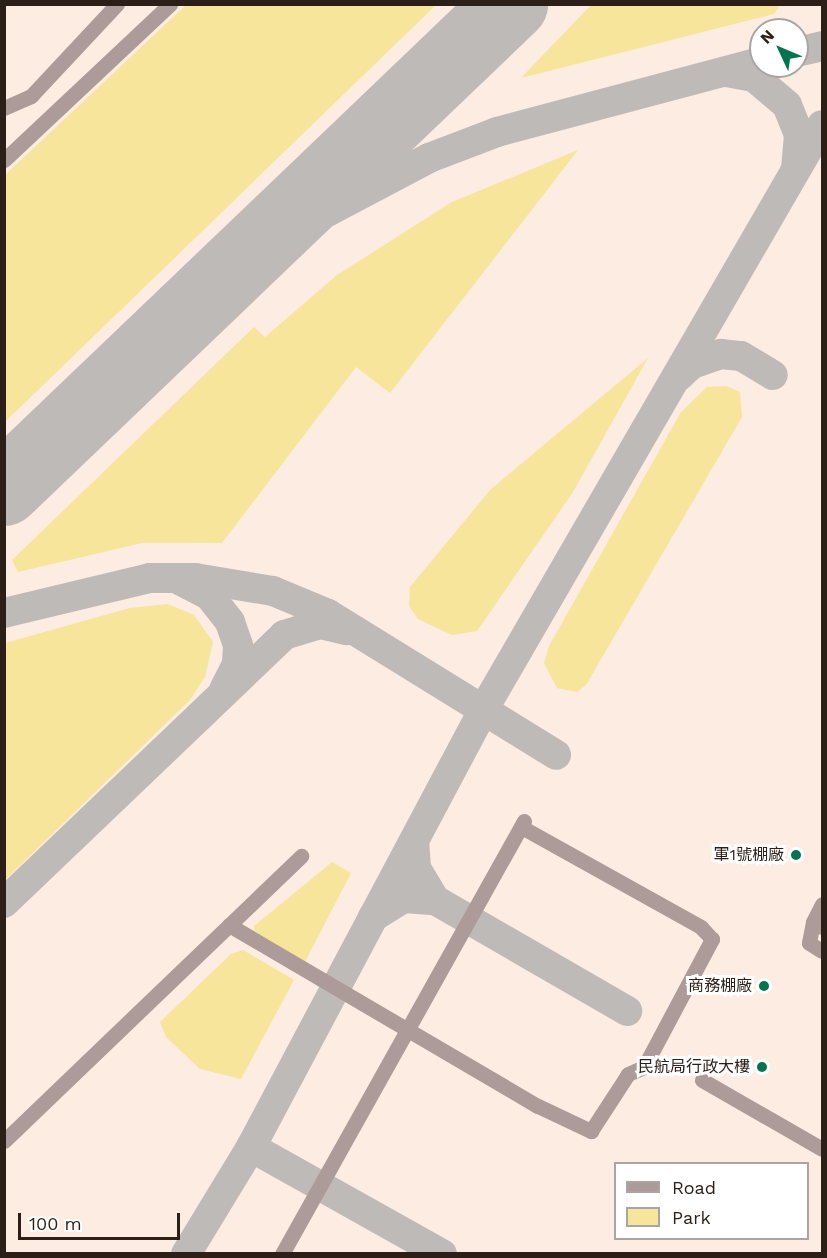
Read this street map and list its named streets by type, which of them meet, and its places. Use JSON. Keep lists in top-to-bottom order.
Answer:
{
  "places": ["軍1號棚廠", "商務棚廠", "民航局行政大樓"],
  "legend": ["Road", "Park"],
  "scale_bar": "100 m",
  "north": "top left"
}
